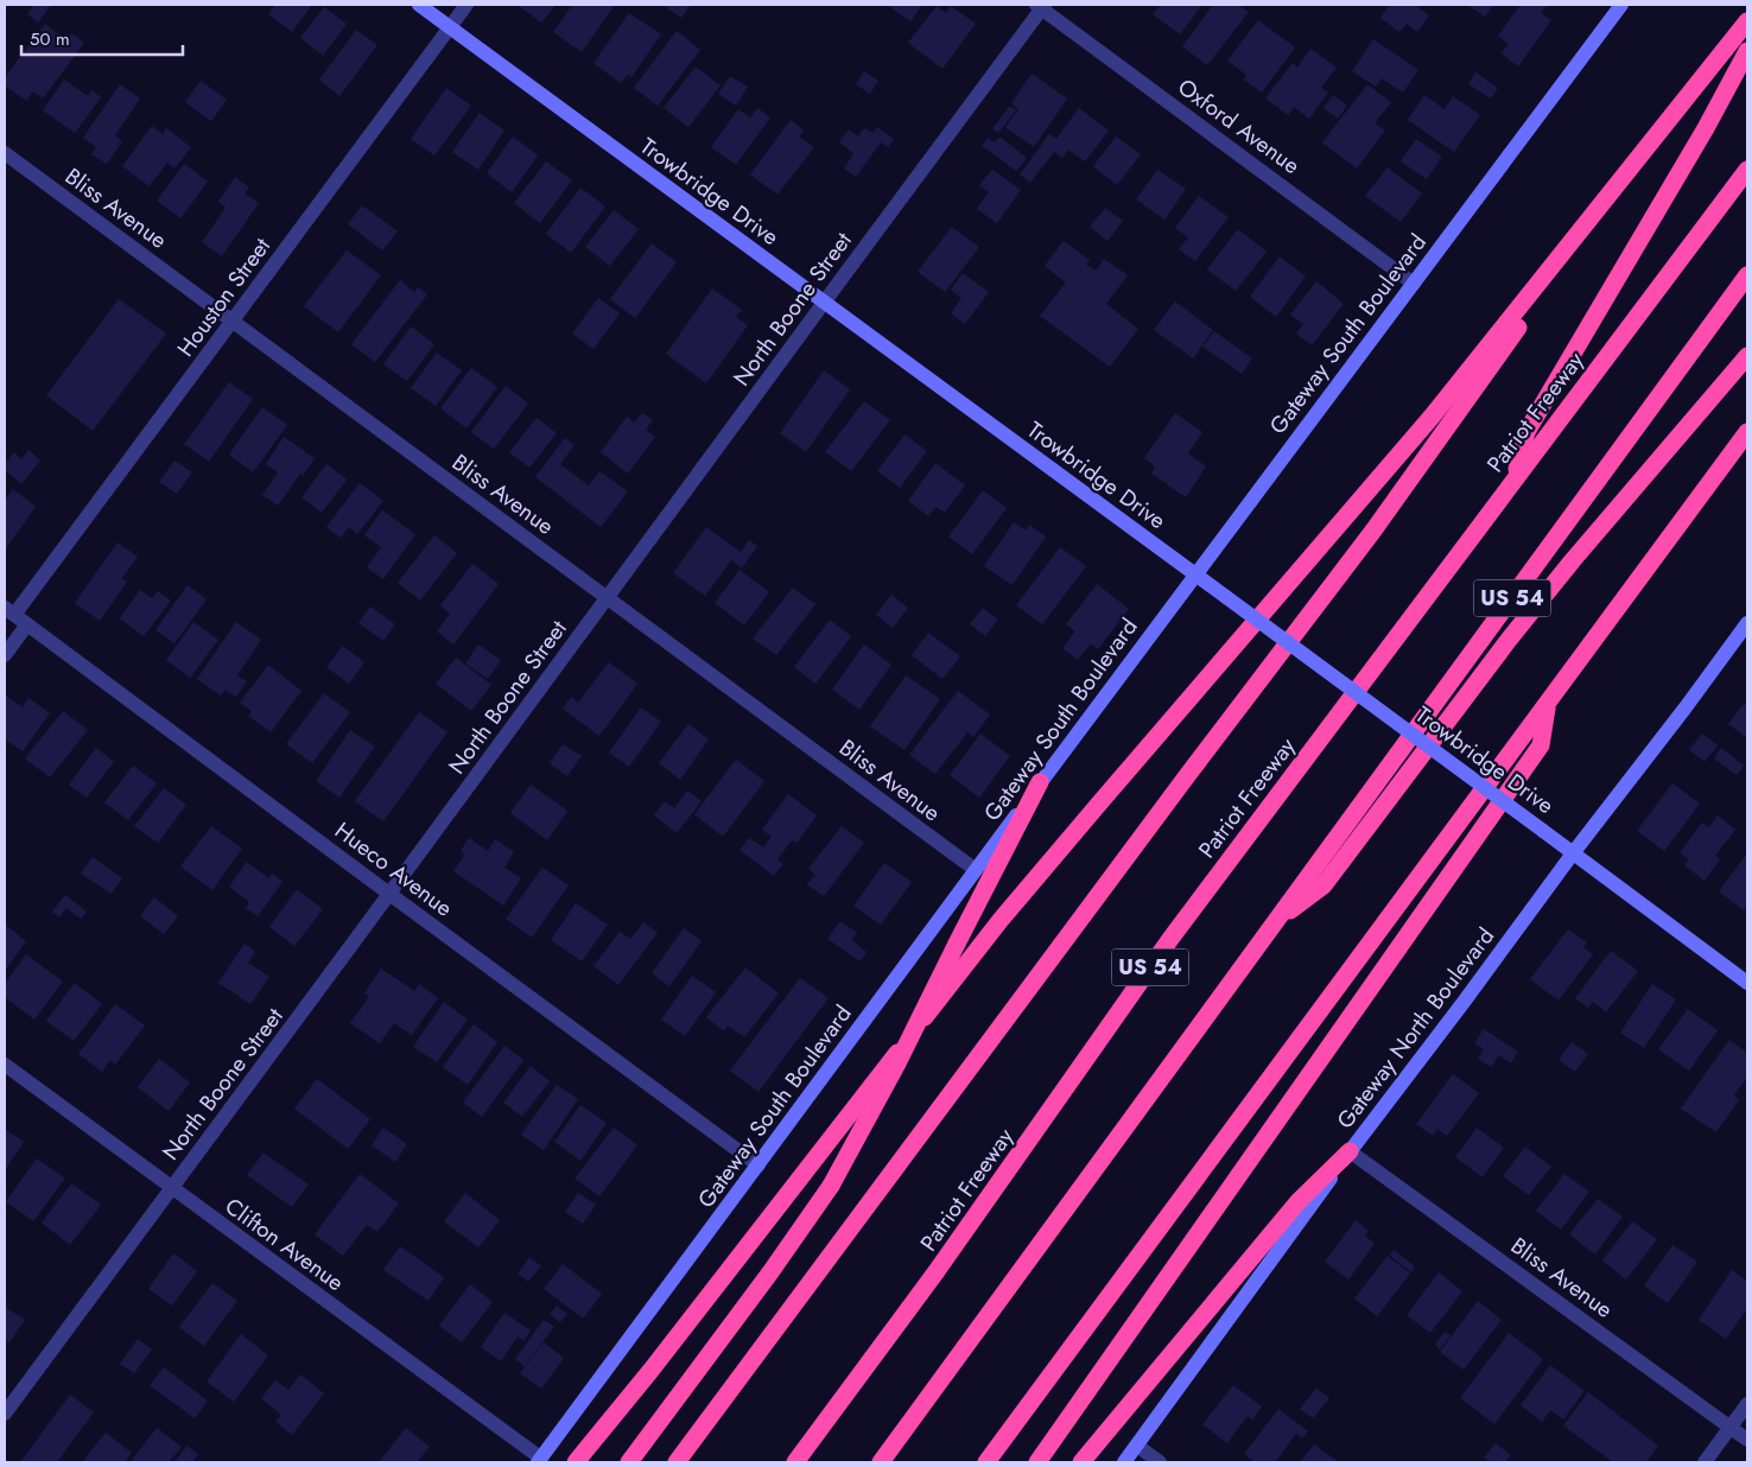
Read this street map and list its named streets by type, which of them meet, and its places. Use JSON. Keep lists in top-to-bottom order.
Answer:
{
  "streets": {
    "highway": ["Patriot Freeway", "US 54"],
    "main road": ["Trowbridge Drive", "Gateway South Boulevard", "Gateway North Boulevard"],
    "street": [
      "Oxford Avenue",
      "Bliss Avenue",
      "Houston Street",
      "North Boone Street",
      "Hueco Avenue",
      "Clifton Avenue"
    ]
  },
  "crossings": [
    ["Oxford Avenue", "North Boone Street"],
    ["Oxford Avenue", "Gateway South Boulevard"],
    ["Trowbridge Drive", "Houston Street"],
    ["Trowbridge Drive", "North Boone Street"],
    ["Trowbridge Drive", "Gateway South Boulevard"],
    ["Trowbridge Drive", "Gateway North Boulevard"],
    ["Bliss Avenue", "Houston Street"],
    ["Bliss Avenue", "North Boone Street"],
    ["Bliss Avenue", "Gateway South Boulevard"],
    ["Bliss Avenue", "Gateway North Boulevard"],
    ["Houston Street", "Hueco Avenue"],
    ["North Boone Street", "Hueco Avenue"],
    ["North Boone Street", "Clifton Avenue"],
    ["Gateway South Boulevard", "Hueco Avenue"],
    ["Gateway South Boulevard", "Clifton Avenue"]
  ],
  "scale_bar": "50 m"
}
